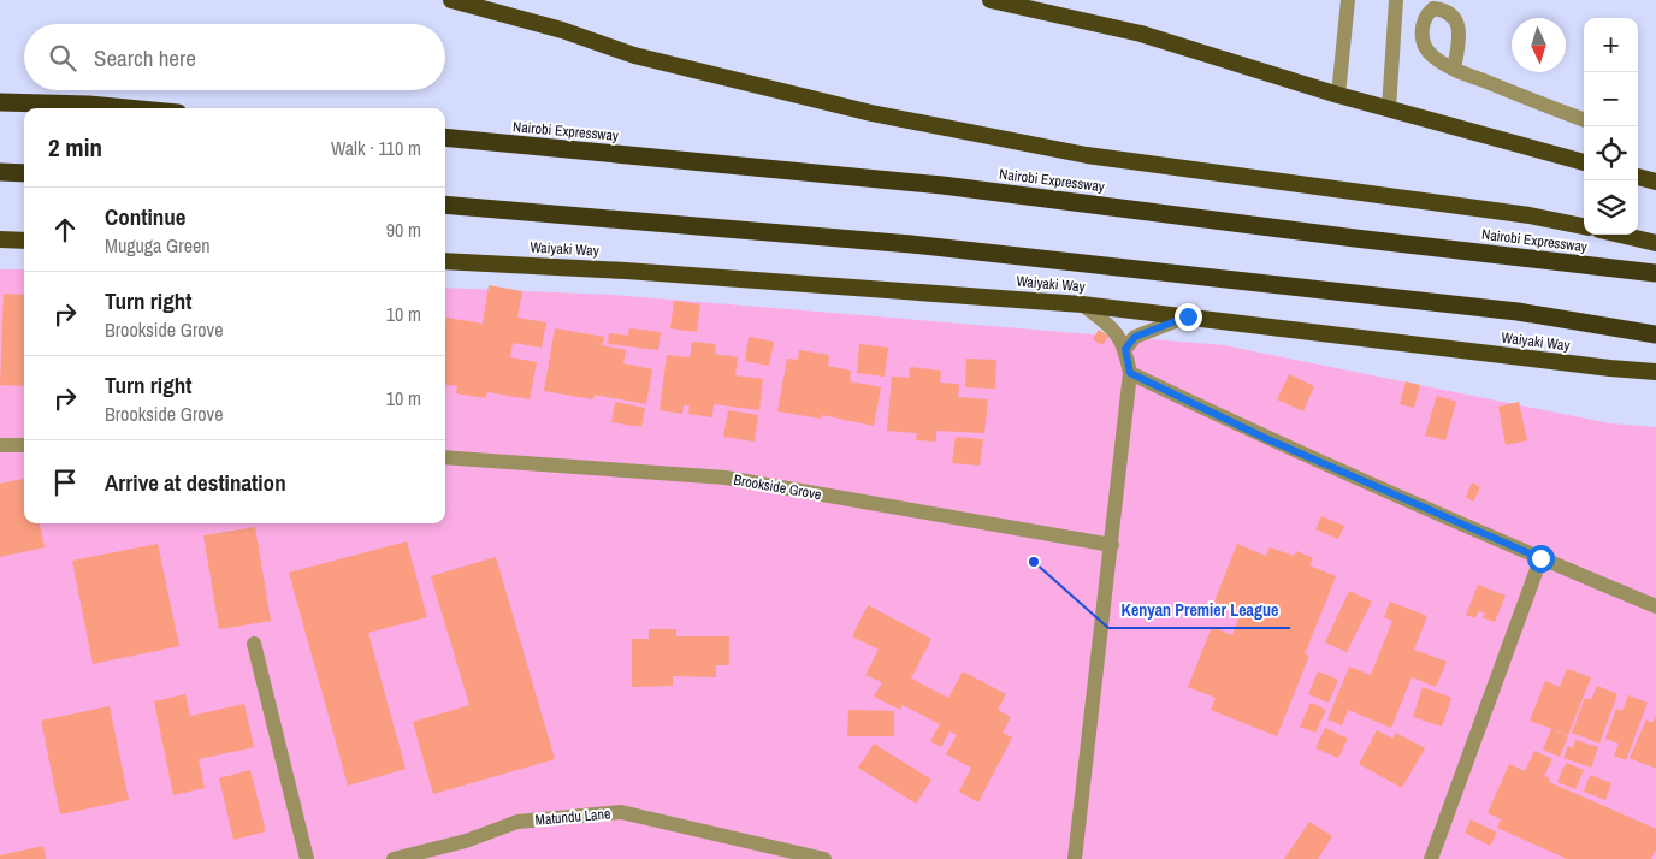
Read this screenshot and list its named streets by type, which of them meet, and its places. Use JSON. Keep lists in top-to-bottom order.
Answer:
{
  "streets": {
    "highway": ["Nairobi Expressway", "Waiyaki Way"],
    "street": ["Brookside Grove", "Matundu Lane"]
  },
  "places": ["Kenyan Premier League"],
  "north": "bottom",
  "page": {
    "map_buttons": ["+", "−"],
    "search": "Search here",
    "heading": ["2 min", "Walk · 110 m"],
    "list": [
      ["Continue", "Muguga Green", "90 m"],
      ["Turn right", "Brookside Grove", "10 m"],
      ["Turn right", "Brookside Grove", "10 m"],
      "Arrive at destination"
    ]
  }
}
